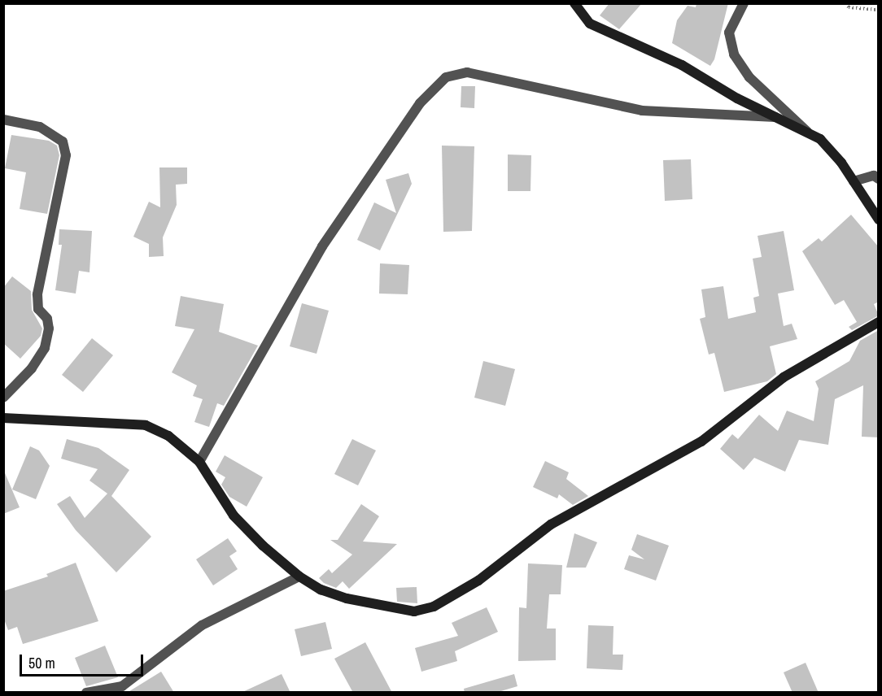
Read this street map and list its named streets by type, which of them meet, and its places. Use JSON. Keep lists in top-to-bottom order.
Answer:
{
  "scale_bar": "50 m"
}
